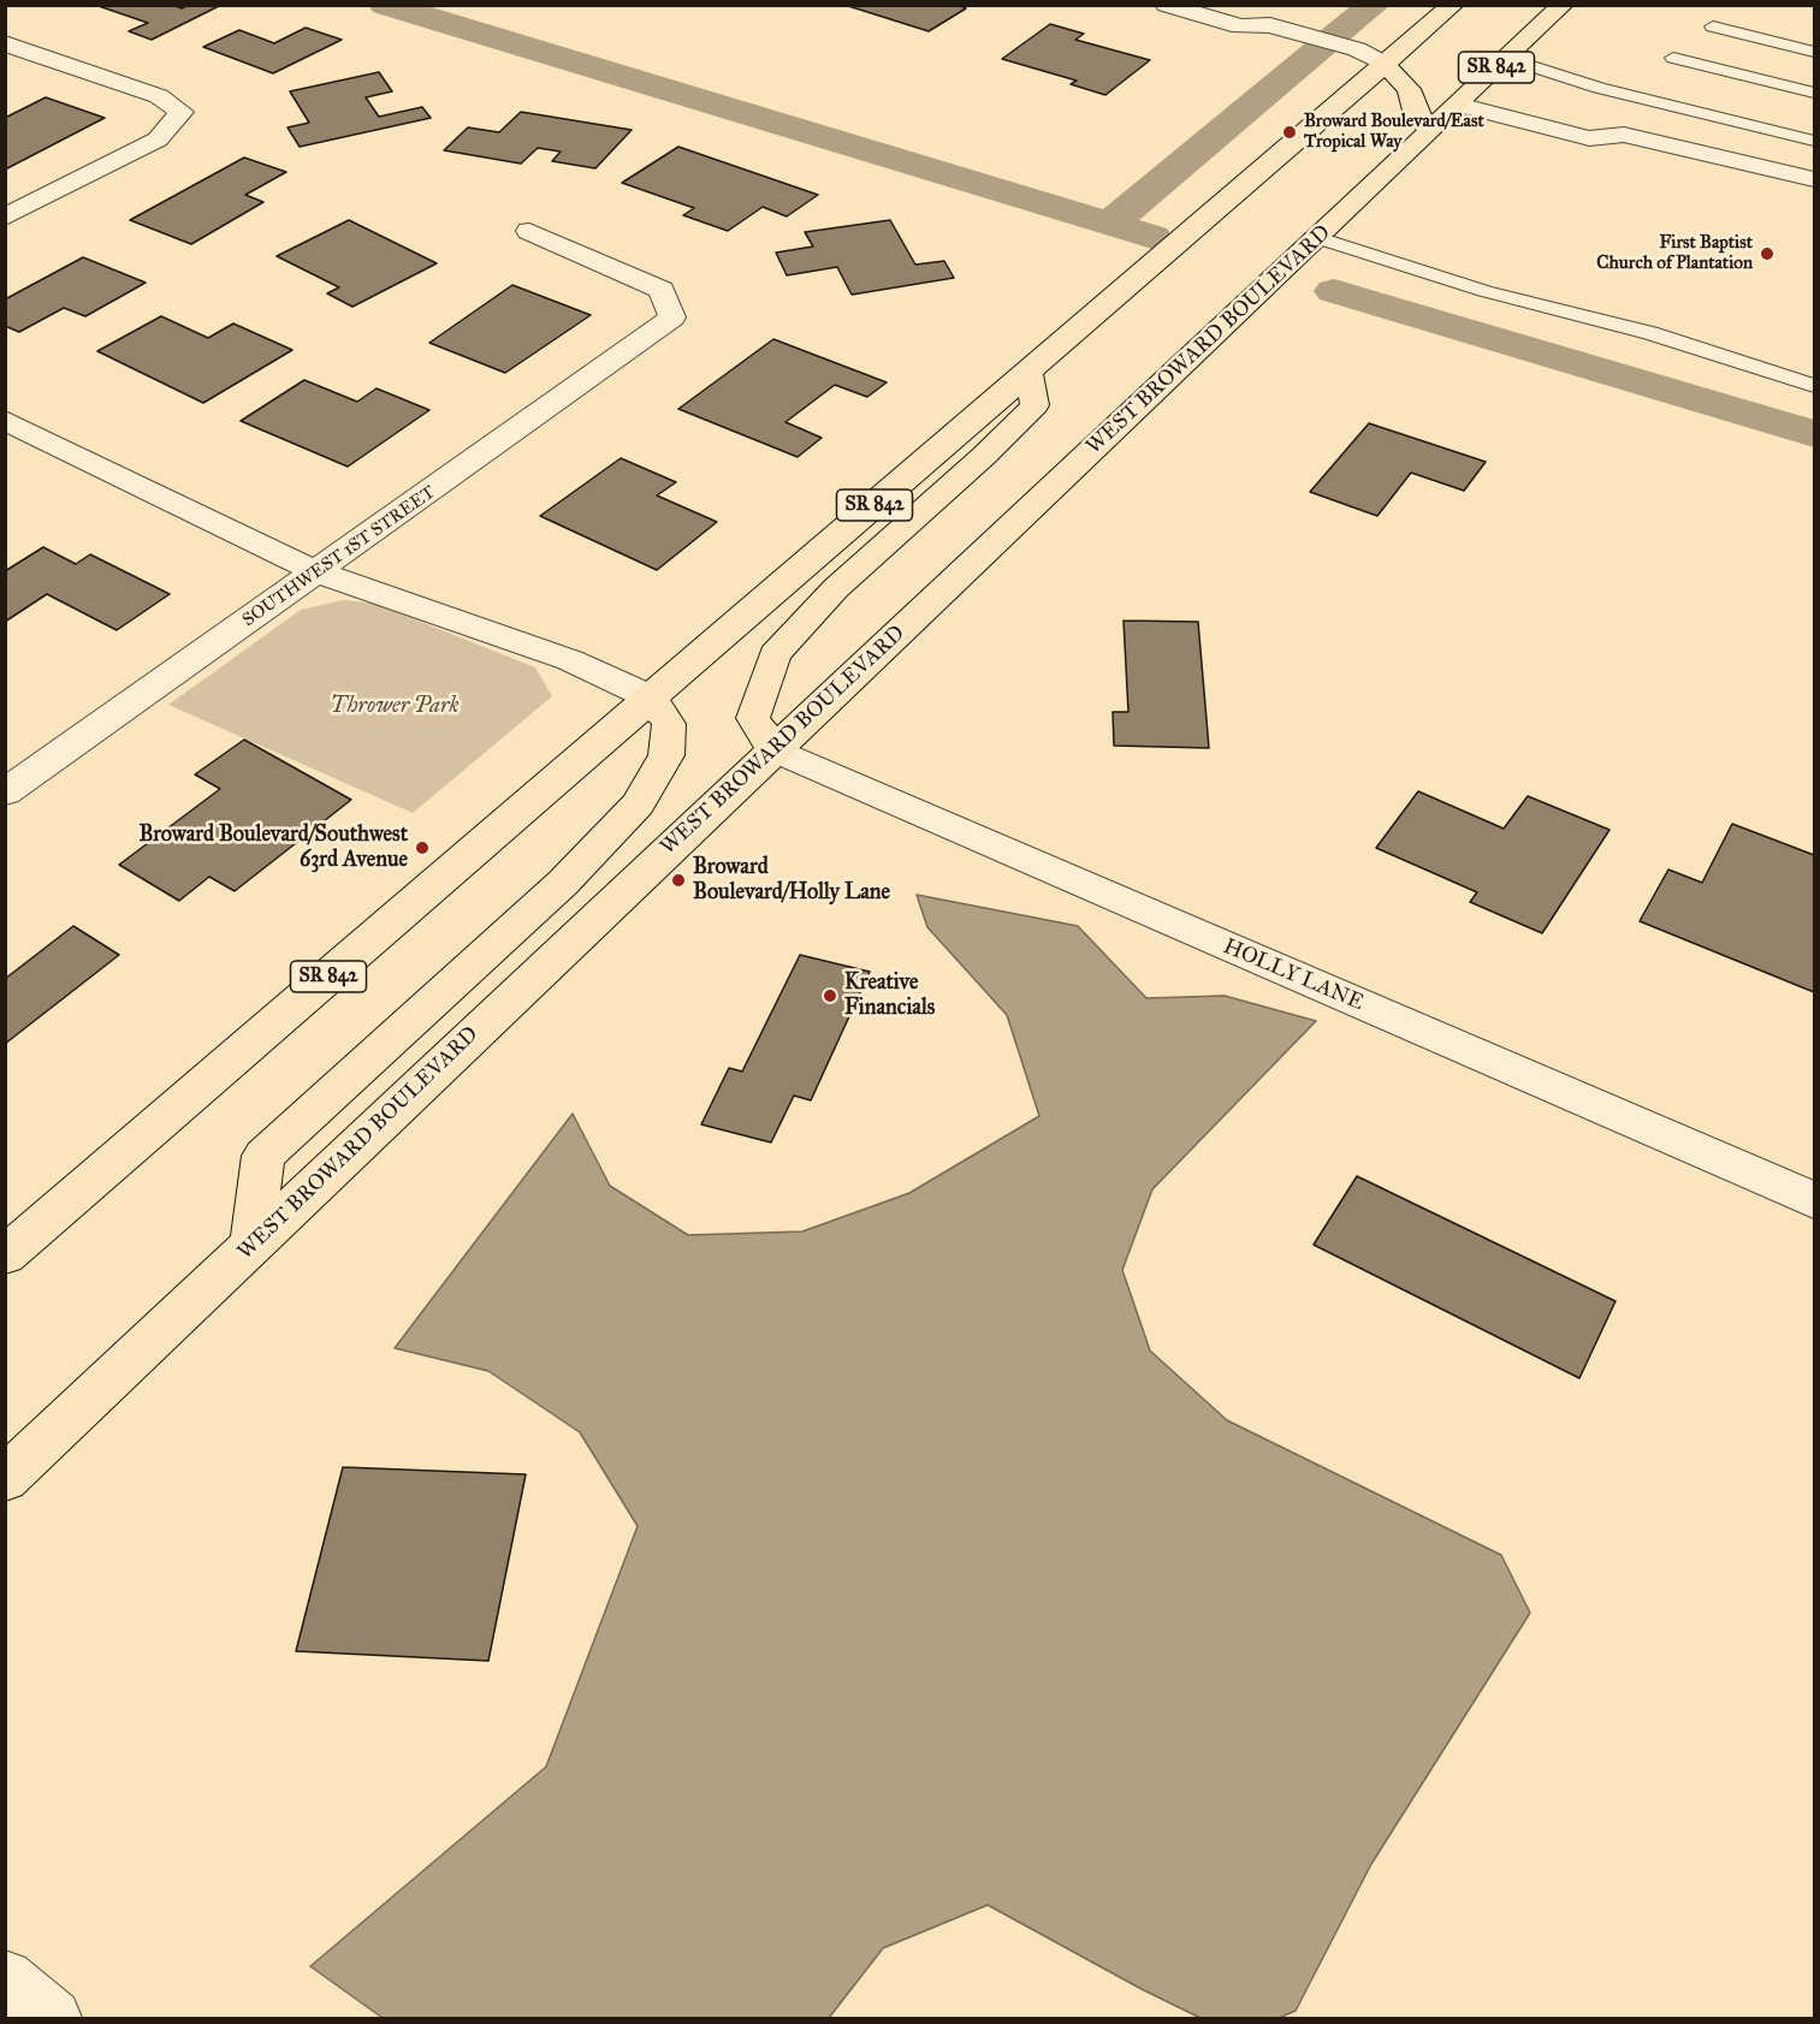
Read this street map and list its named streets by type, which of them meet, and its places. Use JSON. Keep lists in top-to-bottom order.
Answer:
{
  "streets": {
    "main road": ["SR 842", "WEST BROWARD BOULEVARD"],
    "street": ["SOUTHWEST 1ST STREET", "HOLLY LANE"]
  },
  "crossings": [
    ["WEST BROWARD BOULEVARD", "HOLLY LANE"]
  ],
  "parks": ["Thrower Park"],
  "places": [
    "Broward Boulevard/East Tropical Way",
    "First Baptist Church of Plantation",
    "Broward Boulevard/Southwest 63rd Avenue",
    "Broward Boulevard/Holly Lane",
    "Kreative Financials"
  ]
}
